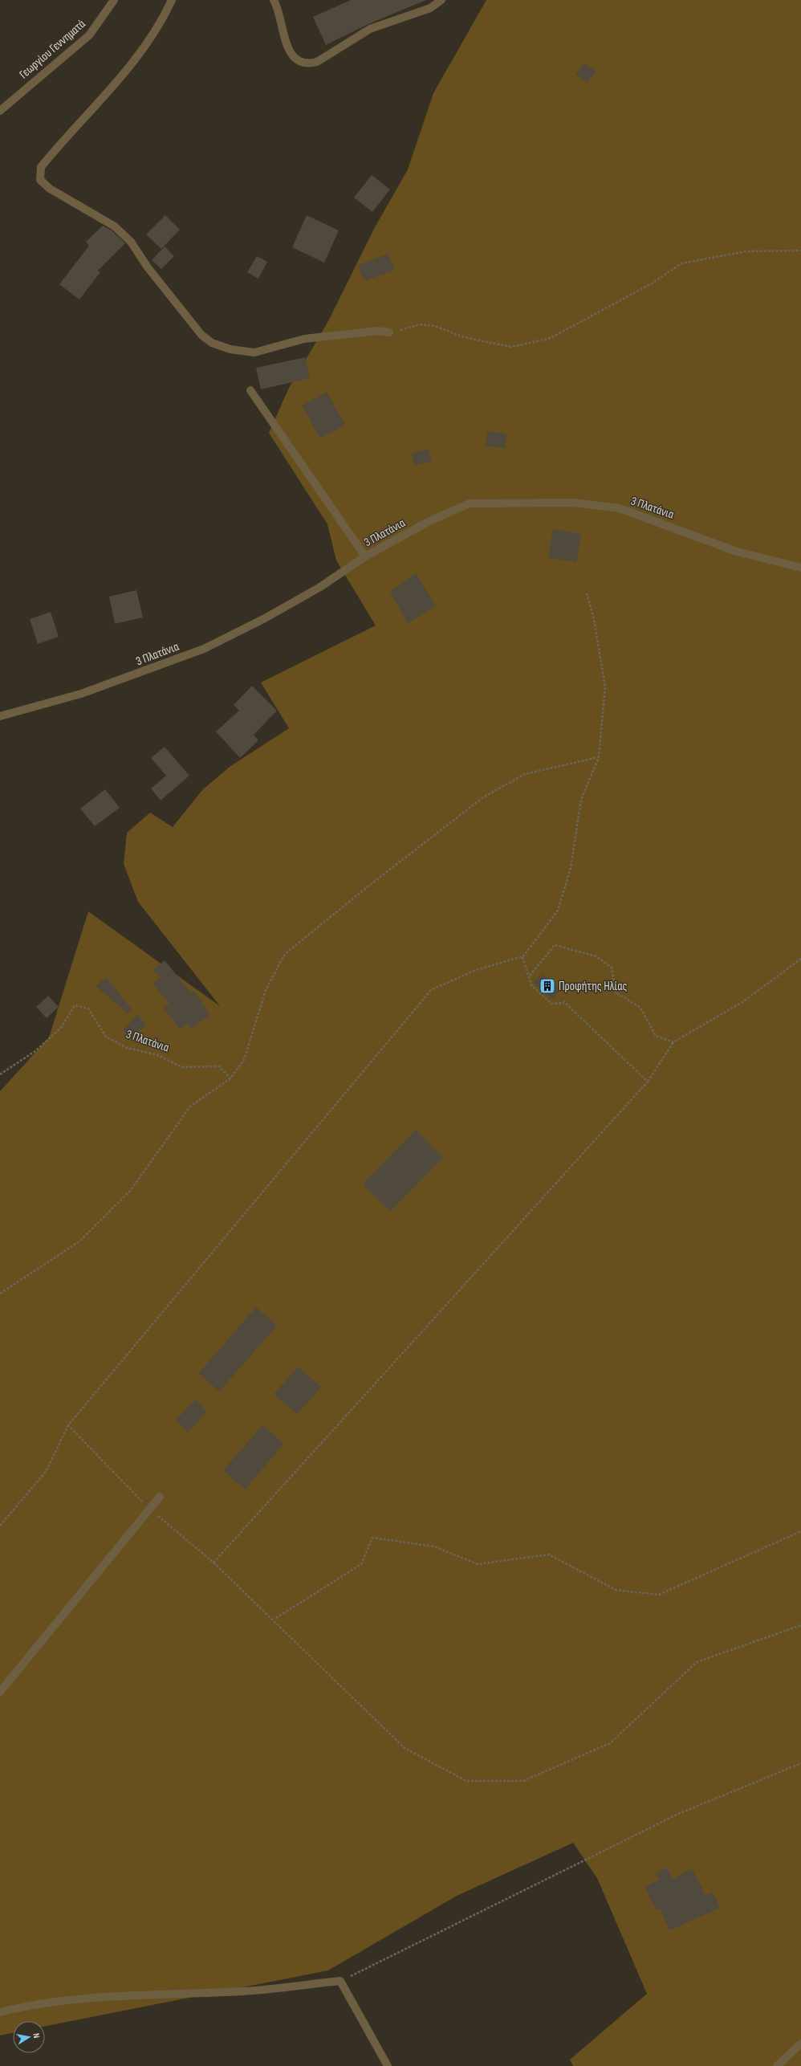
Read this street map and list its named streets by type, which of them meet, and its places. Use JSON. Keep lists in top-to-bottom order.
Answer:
{
  "streets": {
    "street": ["Γεωργίου Γεννηματά", "3 Πλατάνια"]
  },
  "places": {
    "building": ["Προφήτης Ηλίας"]
  },
  "north": "right"
}
